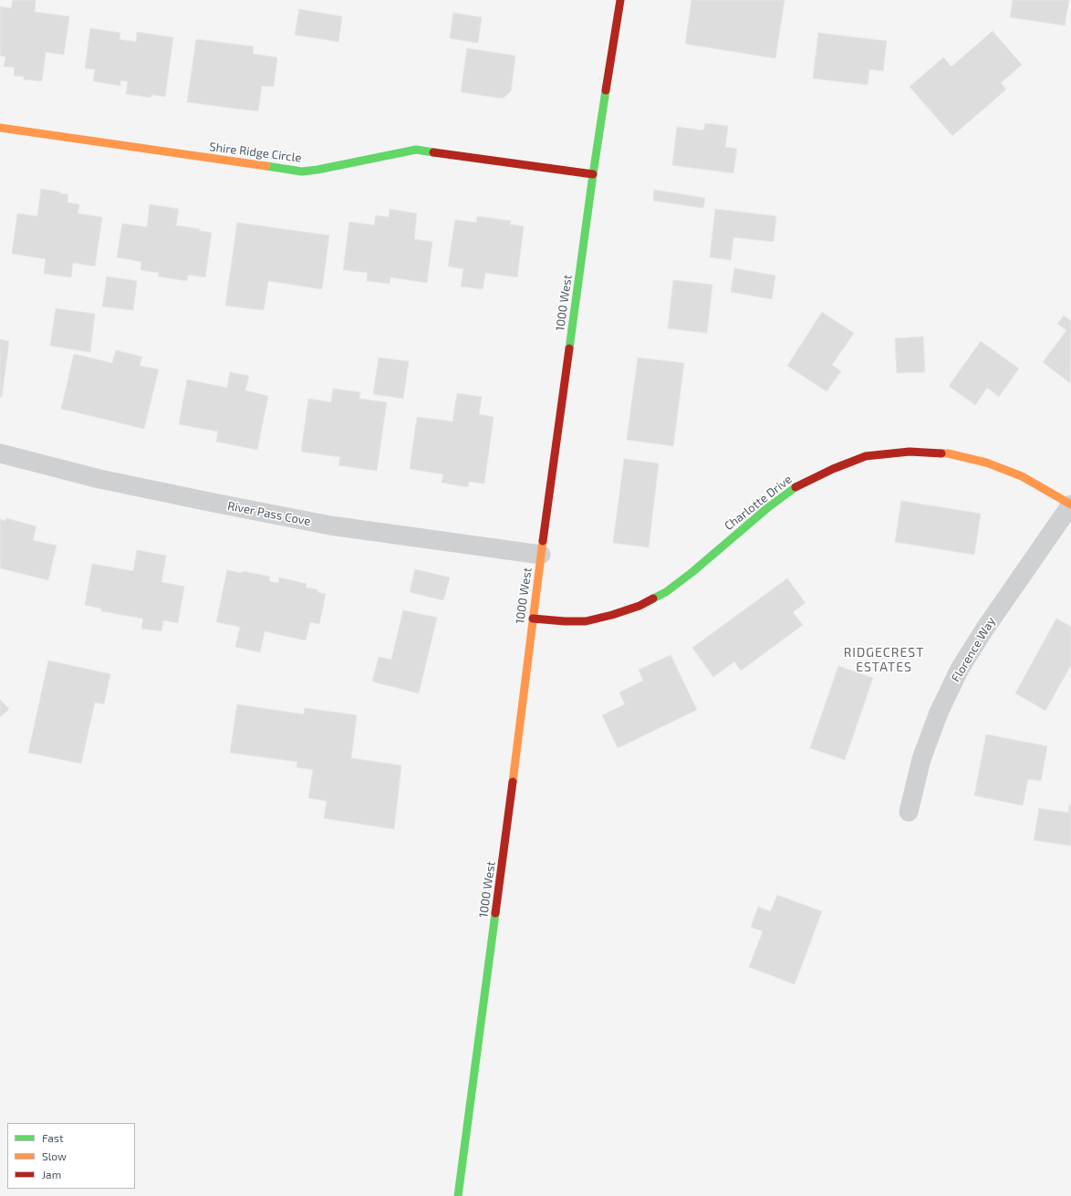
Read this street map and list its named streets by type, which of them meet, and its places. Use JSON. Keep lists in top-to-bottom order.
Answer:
{
  "streets": {
    "street": [
      "Shire Ridge Circle",
      "1000 West",
      "Charlotte Drive",
      "River Pass Cove",
      "Florence Way"
    ]
  },
  "crossings": [
    ["Shire Ridge Circle", "1000 West"],
    ["1000 West", "Charlotte Drive"],
    ["1000 West", "River Pass Cove"],
    ["Charlotte Drive", "Florence Way"]
  ],
  "districts": ["RIDGECREST ESTATES"],
  "legend": ["Fast", "Slow", "Jam"]
}
